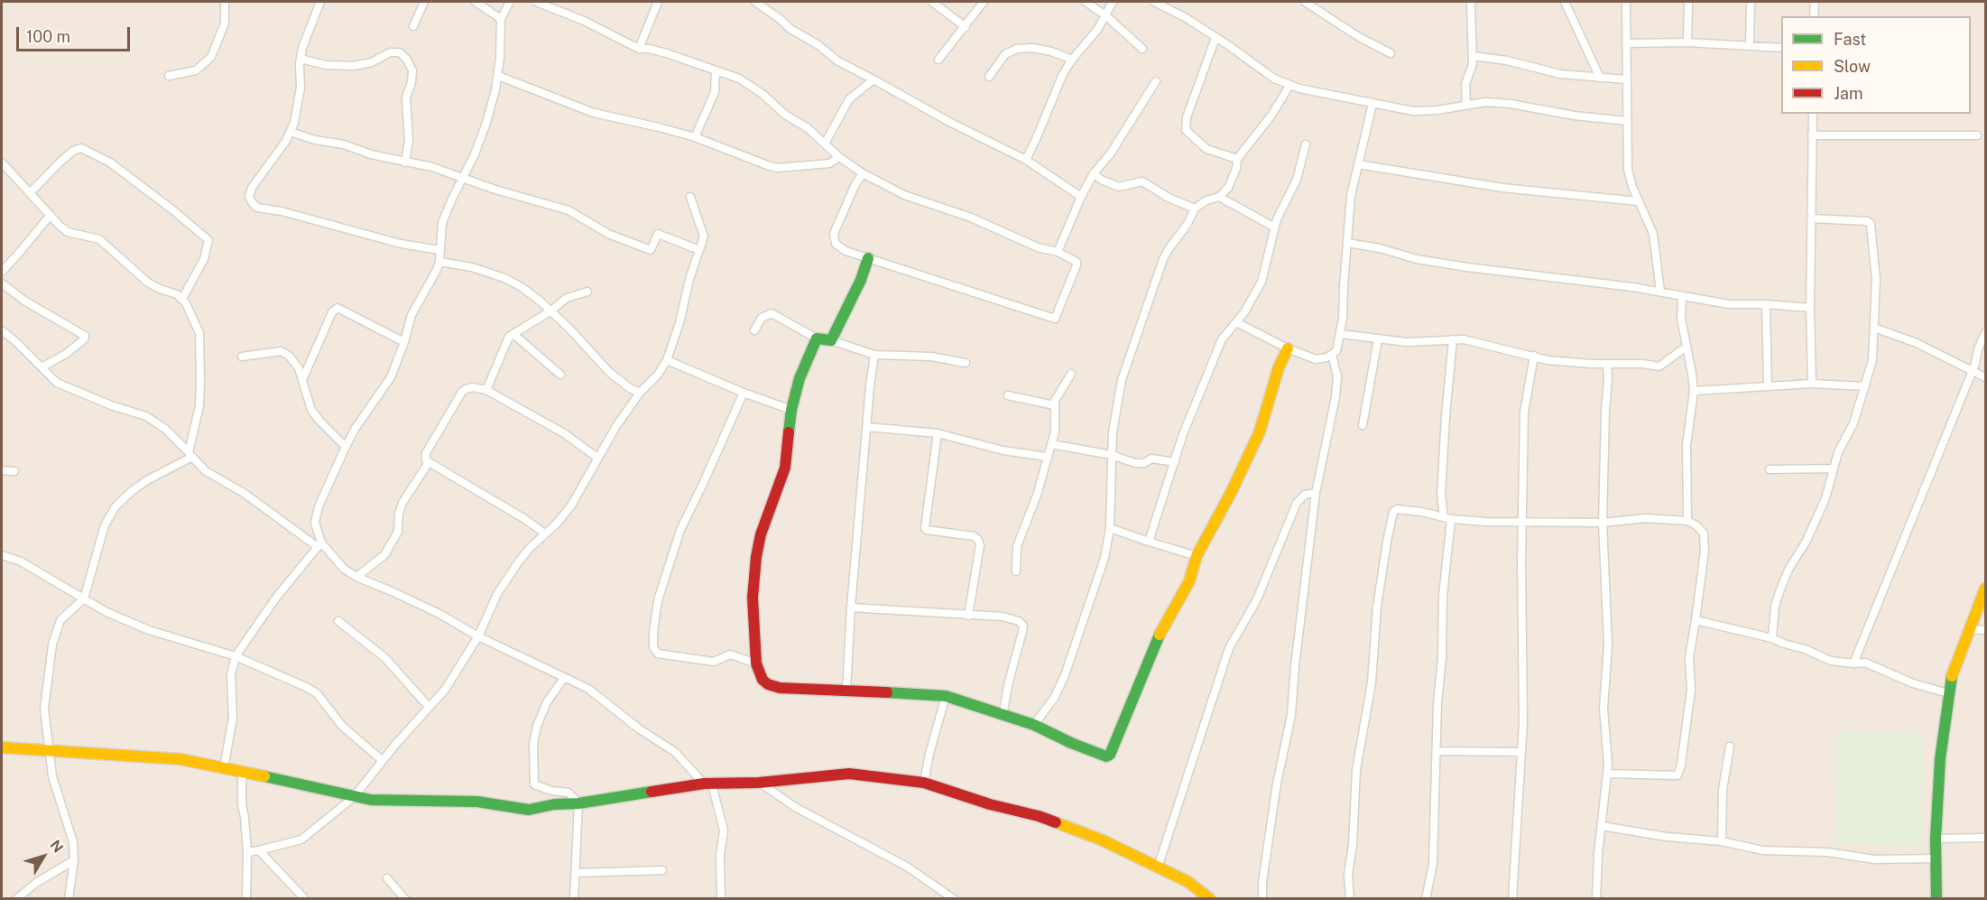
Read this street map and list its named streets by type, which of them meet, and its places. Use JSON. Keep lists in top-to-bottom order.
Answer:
{
  "legend": ["Fast", "Slow", "Jam"],
  "scale_bar": "100 m",
  "north": "top right"
}
